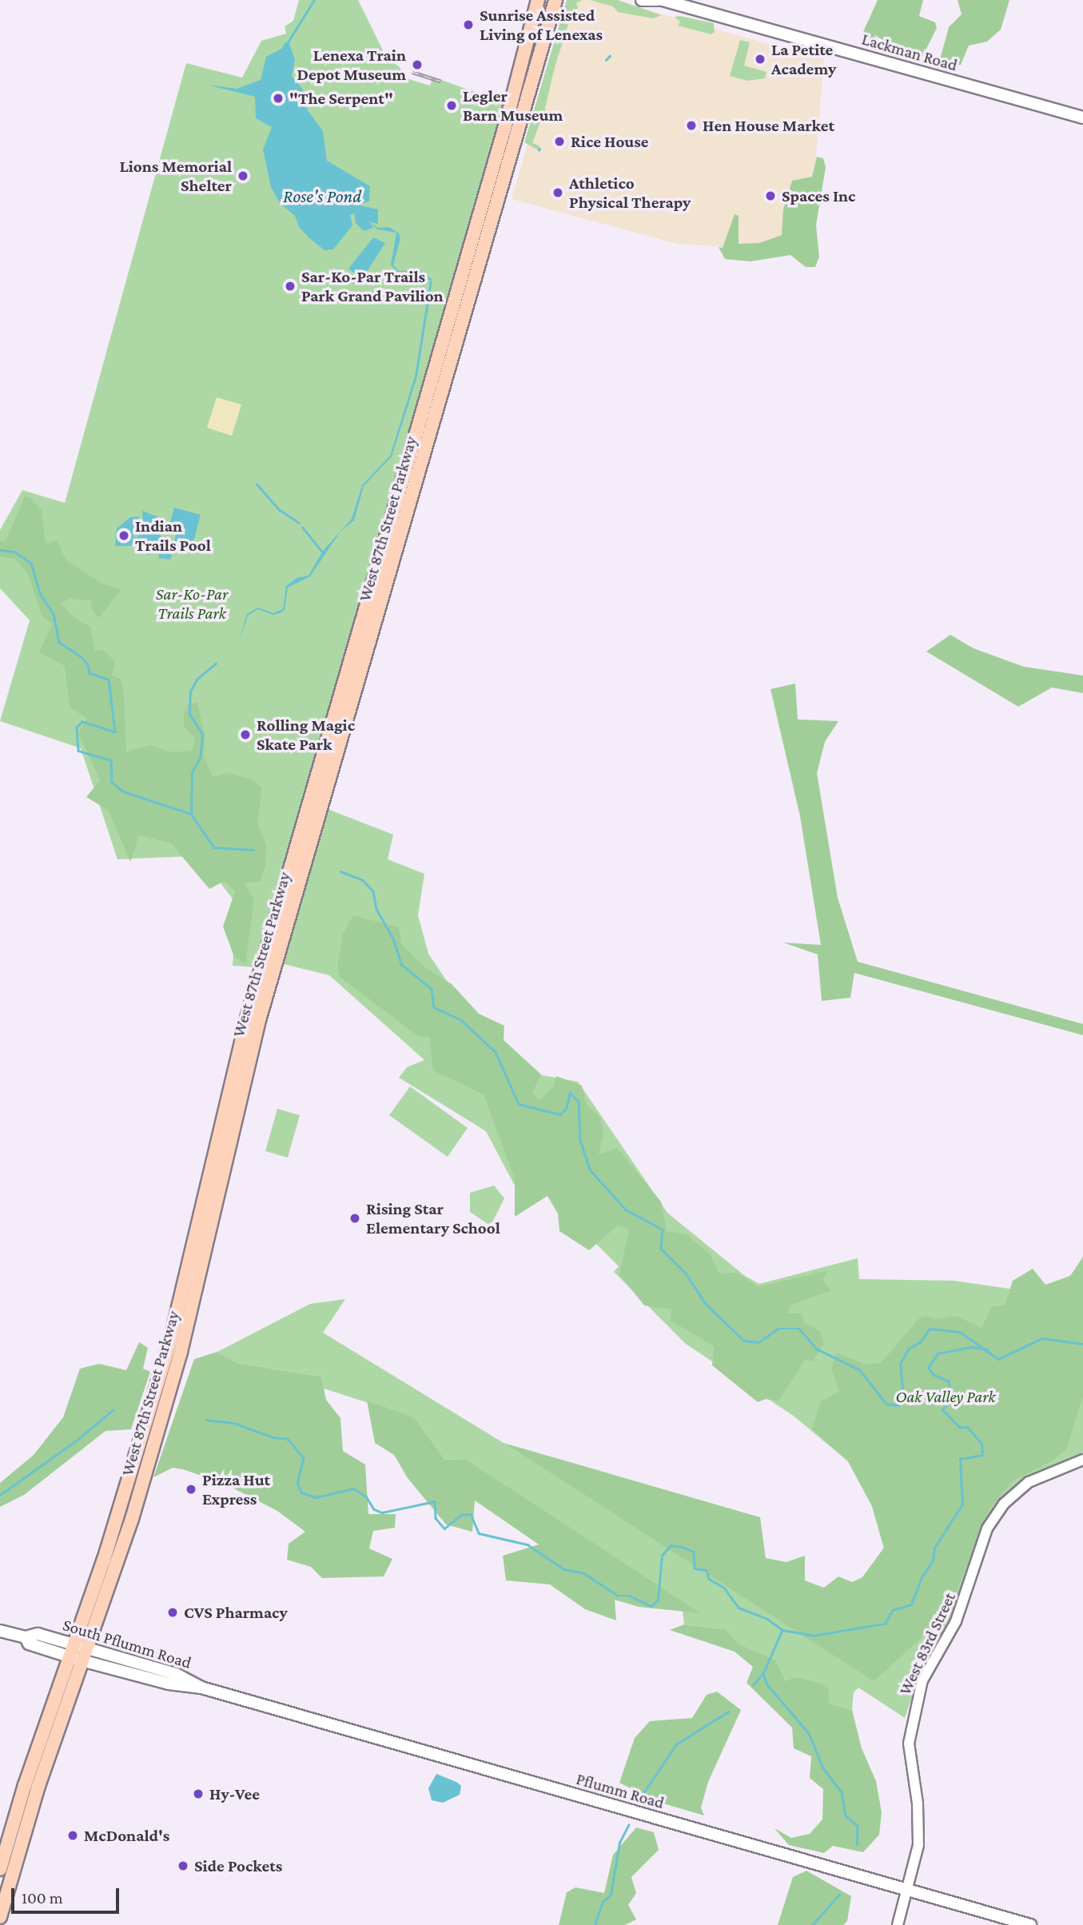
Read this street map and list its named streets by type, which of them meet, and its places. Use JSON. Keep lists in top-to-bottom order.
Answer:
{
  "streets": {
    "main road": [
      "Lackman Road",
      "West 87th Street Parkway",
      "South Pflumm Road",
      "Pflumm Road"
    ],
    "street": ["West 83rd Street"]
  },
  "crossings": [
    ["West 87th Street Parkway", "South Pflumm Road"],
    ["South Pflumm Road", "Pflumm Road"],
    ["West 83rd Street", "Pflumm Road"]
  ],
  "water": ["Rose's Pond"],
  "parks": ["Sar-Ko-Par Trails Park", "Oak Valley Park"],
  "places": [
    "Sunrise Assisted Living of Lenexas",
    "La Petite Academy",
    "Lenexa Train Depot Museum",
    "\"The Serpent\"",
    "Legler Barn Museum",
    "Hen House Market",
    "Rice House",
    "Lions Memorial Shelter",
    "Athletico Physical Therapy",
    "Spaces Inc",
    "Sar-Ko-Par Trails Park Grand Pavilion",
    "Indian Trails Pool",
    "Rolling Magic Skate Park",
    "Rising Star Elementary School",
    "Pizza Hut Express",
    "CVS Pharmacy",
    "Hy-Vee",
    "McDonald's",
    "Side Pockets"
  ],
  "scale_bar": "100 m"
}
